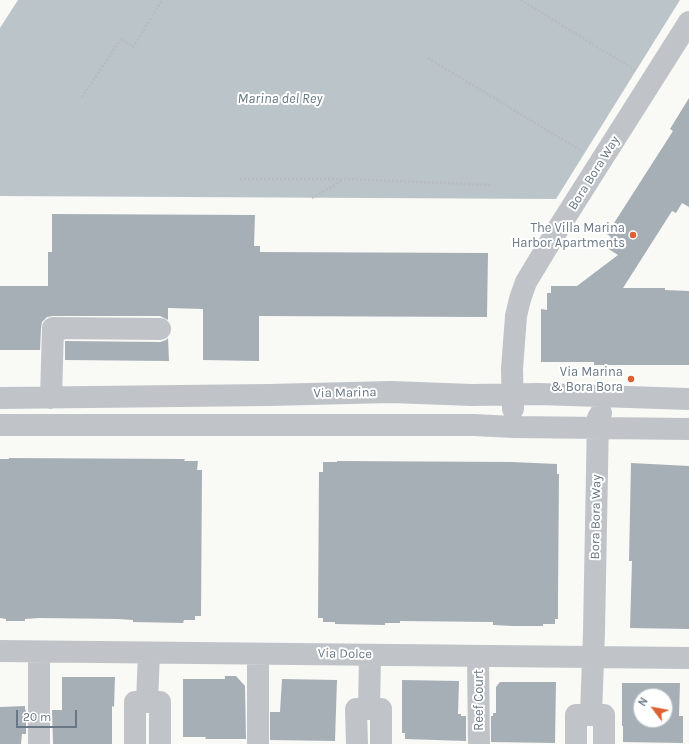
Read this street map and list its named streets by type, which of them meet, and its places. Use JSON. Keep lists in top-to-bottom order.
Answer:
{
  "streets": {
    "street": [
      "Bora Bora Way",
      "Via Marina",
      "Via Dolce",
      "Reef Court"
    ]
  },
  "crossings": [
    ["Bora Bora Way", "Via Marina"],
    ["Bora Bora Way", "Via Dolce"],
    ["Via Dolce", "Reef Court"]
  ],
  "water": ["Marina del Rey"],
  "places": ["The Villa Marina Harbor Apartments", "Via Marina & Bora Bora"],
  "scale_bar": "20 m",
  "north": "top left"
}
